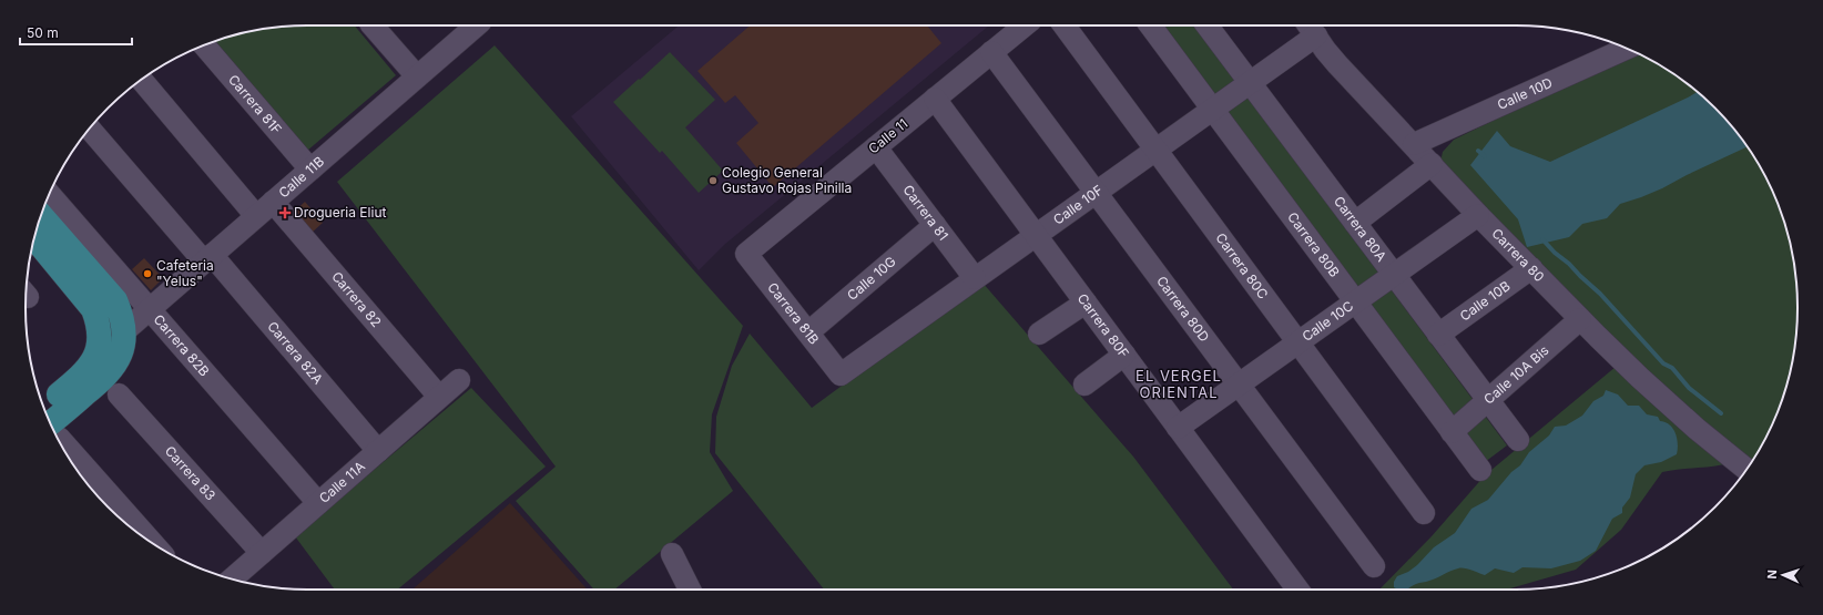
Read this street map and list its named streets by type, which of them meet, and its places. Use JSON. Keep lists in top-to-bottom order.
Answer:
{
  "streets": {
    "street": [
      "Calle 10D",
      "Carrera 81F",
      "Calle 11",
      "Calle 11B",
      "Calle 10F",
      "Carrera 81",
      "Carrera 80A",
      "Carrera 80B",
      "Carrera 80",
      "Carrera 80C",
      "Calle 10G",
      "Carrera 82",
      "Calle 10B",
      "Carrera 80D",
      "Carrera 81B",
      "Calle 10C",
      "Carrera 80F",
      "Carrera 82B",
      "Carrera 82A",
      "Calle 10A Bis",
      "Carrera 83",
      "Calle 11A"
    ]
  },
  "crossings": [
    ["Calle 10D", "Carrera 80"],
    ["Carrera 81F", "Calle 11B"],
    ["Calle 11", "Carrera 81"],
    ["Calle 11", "Carrera 80D"],
    ["Calle 11", "Carrera 81B"],
    ["Calle 11", "Carrera 80F"],
    ["Calle 11B", "Carrera 82"],
    ["Calle 11B", "Carrera 82B"],
    ["Calle 11B", "Carrera 82A"],
    ["Calle 10F", "Carrera 81"],
    ["Calle 10F", "Carrera 80A"],
    ["Calle 10F", "Carrera 80B"],
    ["Calle 10F", "Carrera 80"],
    ["Calle 10F", "Carrera 80C"],
    ["Calle 10F", "Carrera 80D"],
    ["Calle 10F", "Carrera 81B"],
    ["Calle 10F", "Carrera 80F"],
    ["Carrera 81", "Calle 10G"],
    ["Carrera 80A", "Calle 10B"],
    ["Carrera 80A", "Calle 10C"],
    ["Carrera 80A", "Calle 10A Bis"],
    ["Carrera 80B", "Calle 10C"],
    ["Carrera 80B", "Calle 10A Bis"],
    ["Carrera 80", "Calle 10B"],
    ["Carrera 80", "Calle 10C"],
    ["Carrera 80", "Calle 10A Bis"],
    ["Carrera 80C", "Calle 10C"],
    ["Calle 10G", "Carrera 81B"],
    ["Carrera 82", "Calle 11A"],
    ["Carrera 80D", "Calle 10C"],
    ["Calle 10C", "Carrera 80F"],
    ["Carrera 82B", "Calle 11A"],
    ["Carrera 82A", "Calle 11A"],
    ["Carrera 83", "Calle 11A"]
  ],
  "districts": ["EL VERGEL ORIENTAL"],
  "places": {
    "other": ["Colegio General Gustavo Rojas Pinilla", "Cafeteria \"Yelus\""],
    "health": ["Drogueria Eliut"]
  },
  "scale_bar": "50 m",
  "north": "left"
}
